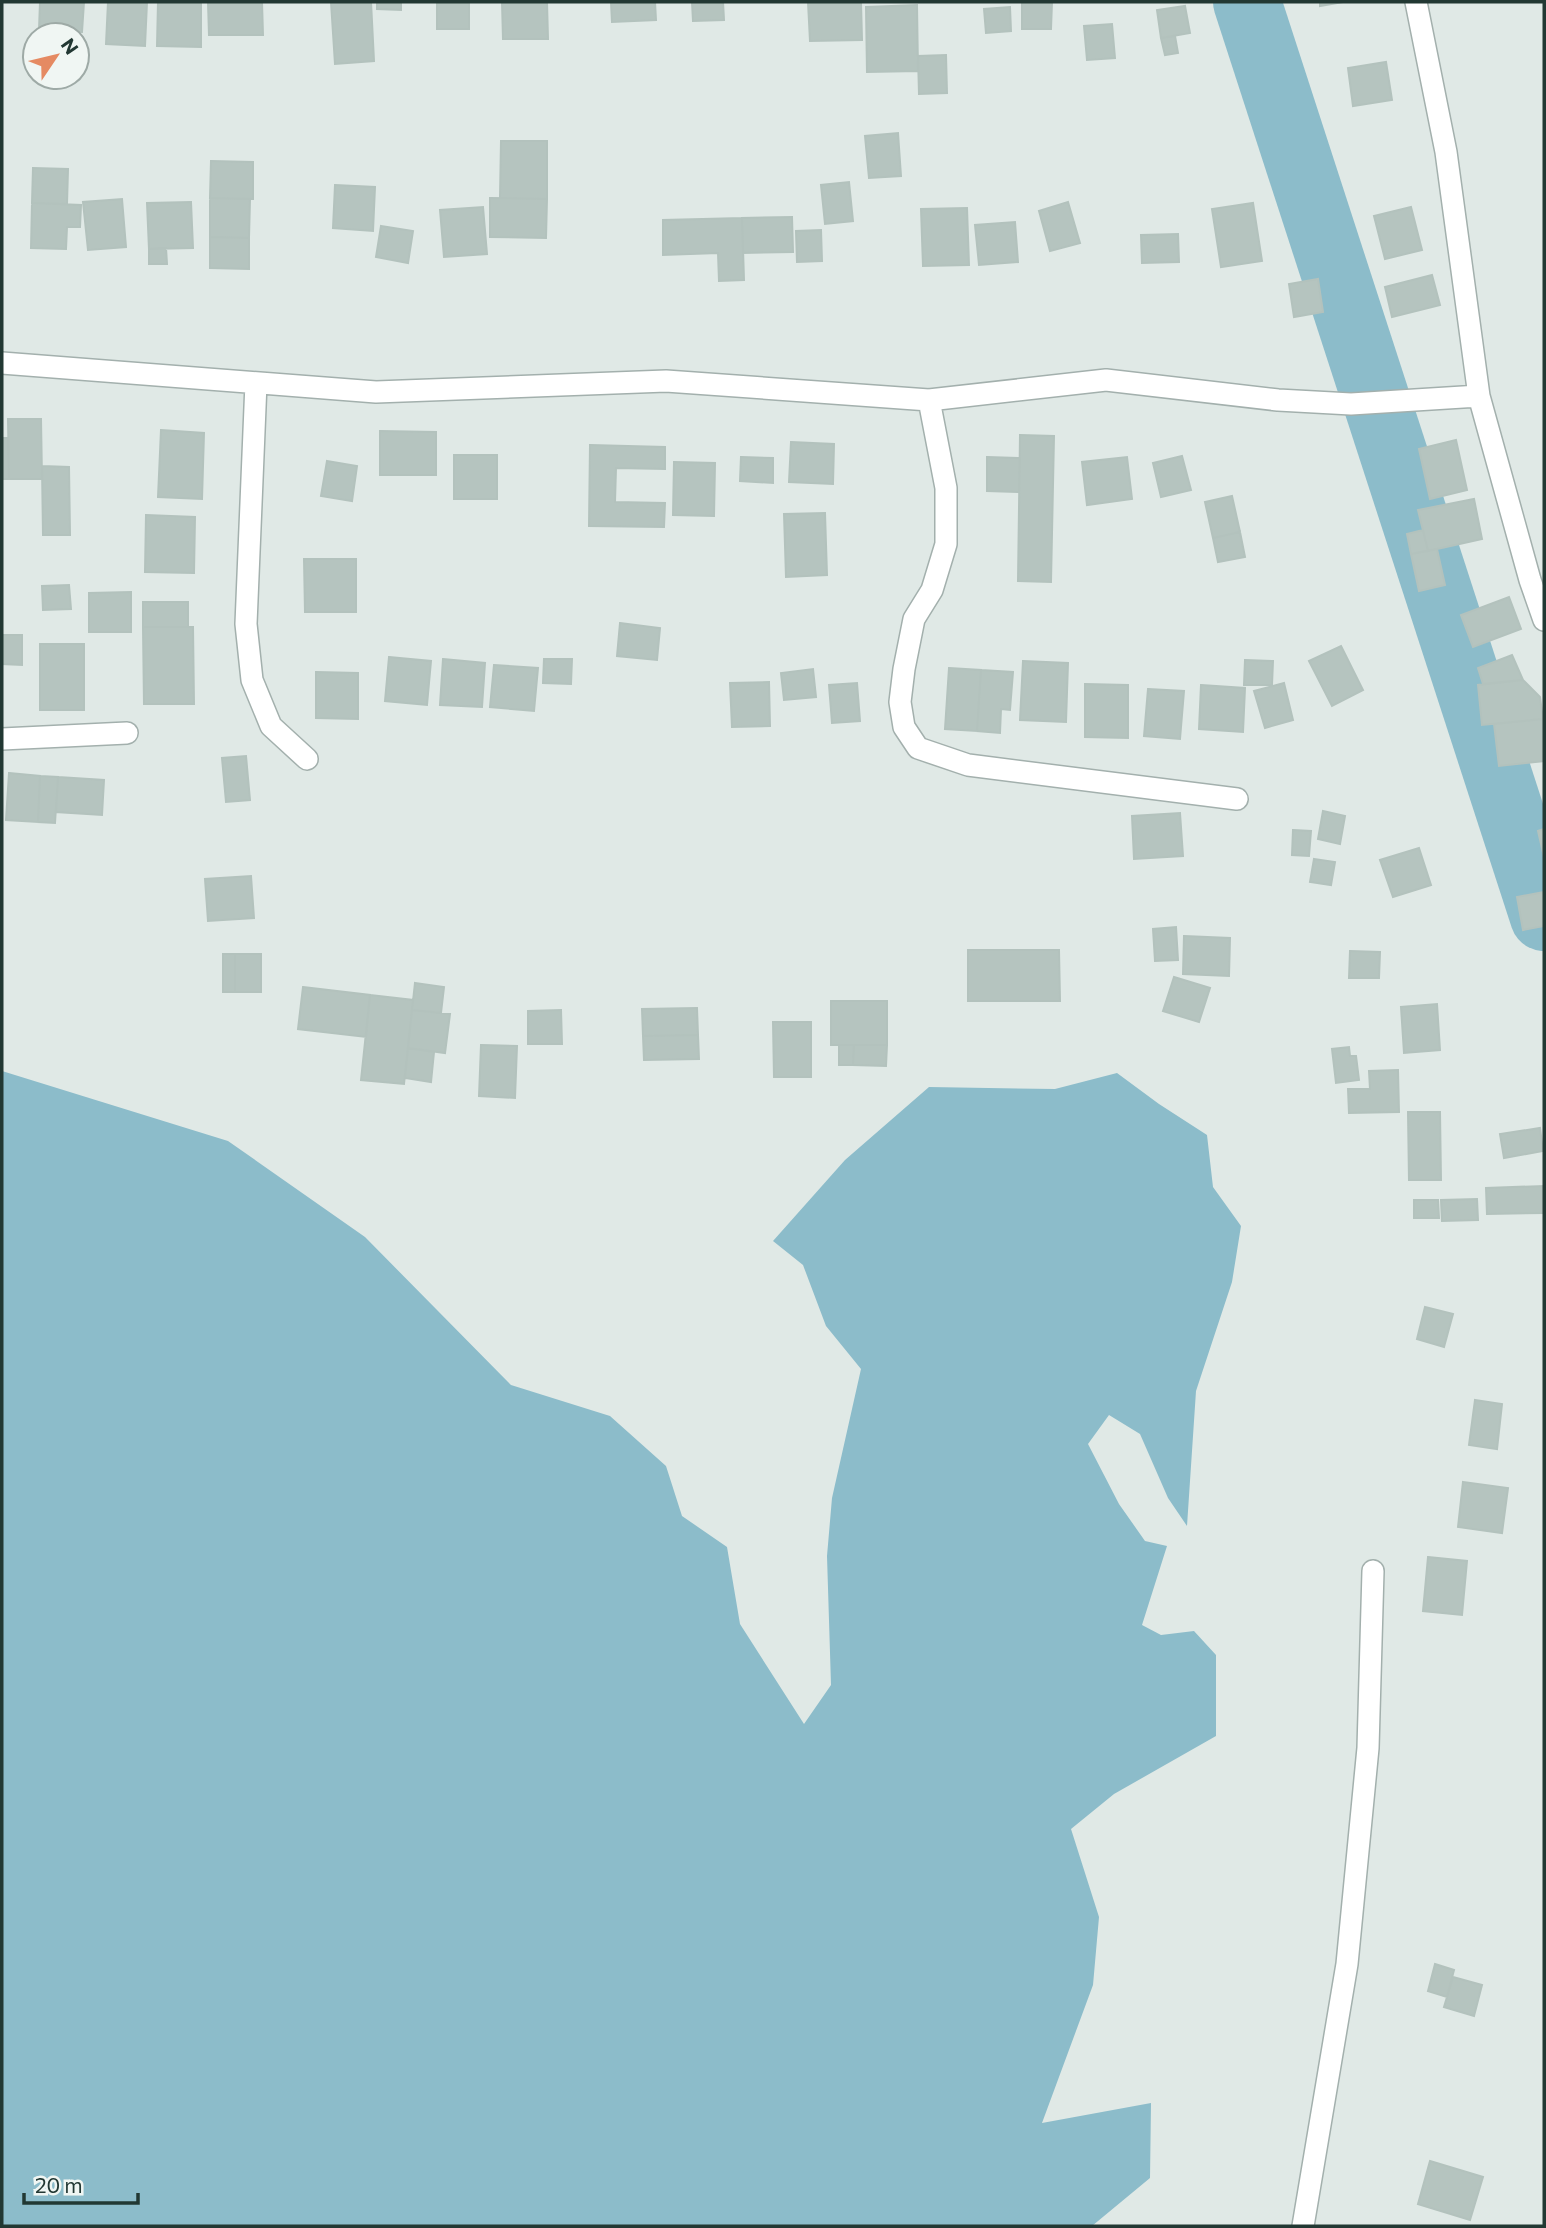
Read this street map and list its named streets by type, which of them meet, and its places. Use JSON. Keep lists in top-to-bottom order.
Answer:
{
  "scale_bar": "20 m",
  "north": "top right"
}
